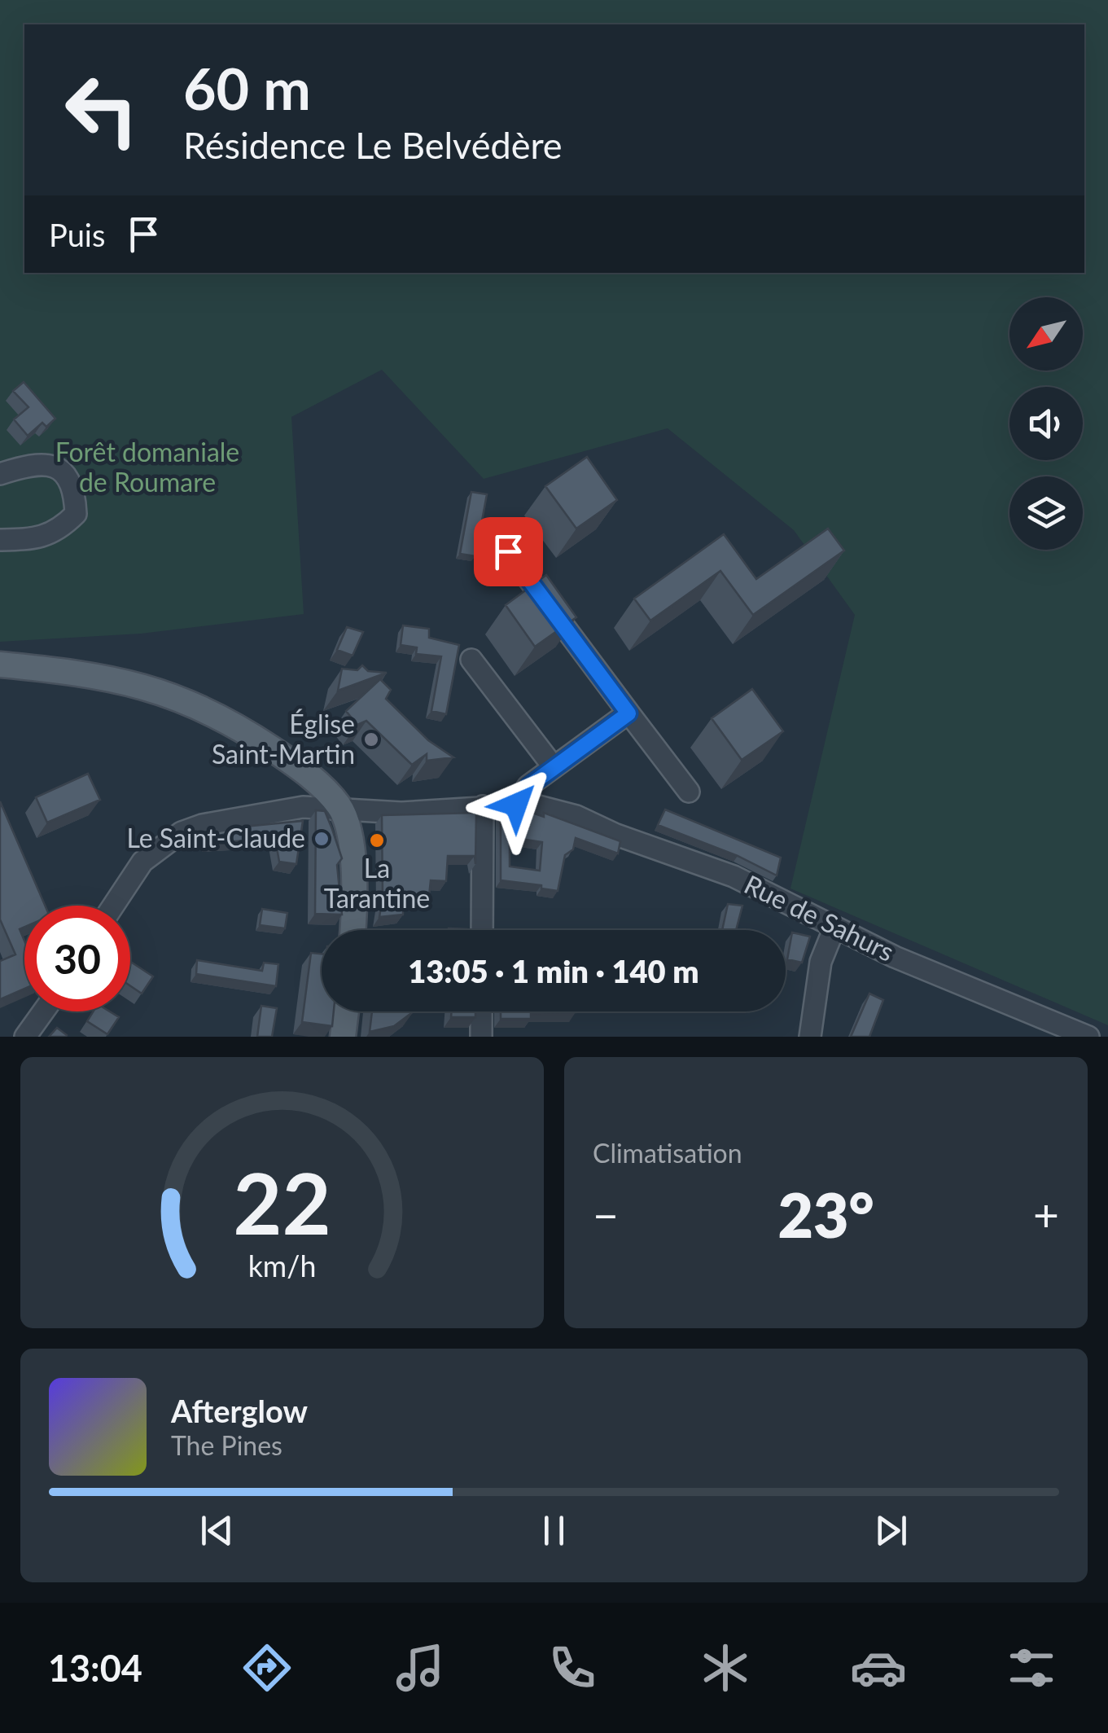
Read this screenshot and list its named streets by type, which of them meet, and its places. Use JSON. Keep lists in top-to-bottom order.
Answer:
{
  "streets": {
    "street": ["Rue de Sahurs"]
  },
  "parks": ["Forêt domaniale de Roumare"],
  "places": ["Église Saint-Martin", "Le Saint-Claude", "La Tarantine"],
  "north": "bottom left",
  "page": {
    "turn": ["60 m", "Résidence Le Belvédère"],
    "then": "Puis",
    "limit": "30",
    "trip": "13:05 · 1 min · 140 m",
    "tile": "Climatisation",
    "heat": ["−", "23°", "+"],
    "song": ["Afterglow", "The Pines"],
    "tabs": "13:04",
    "gauge": ["22", "km/h"]
  }
}
